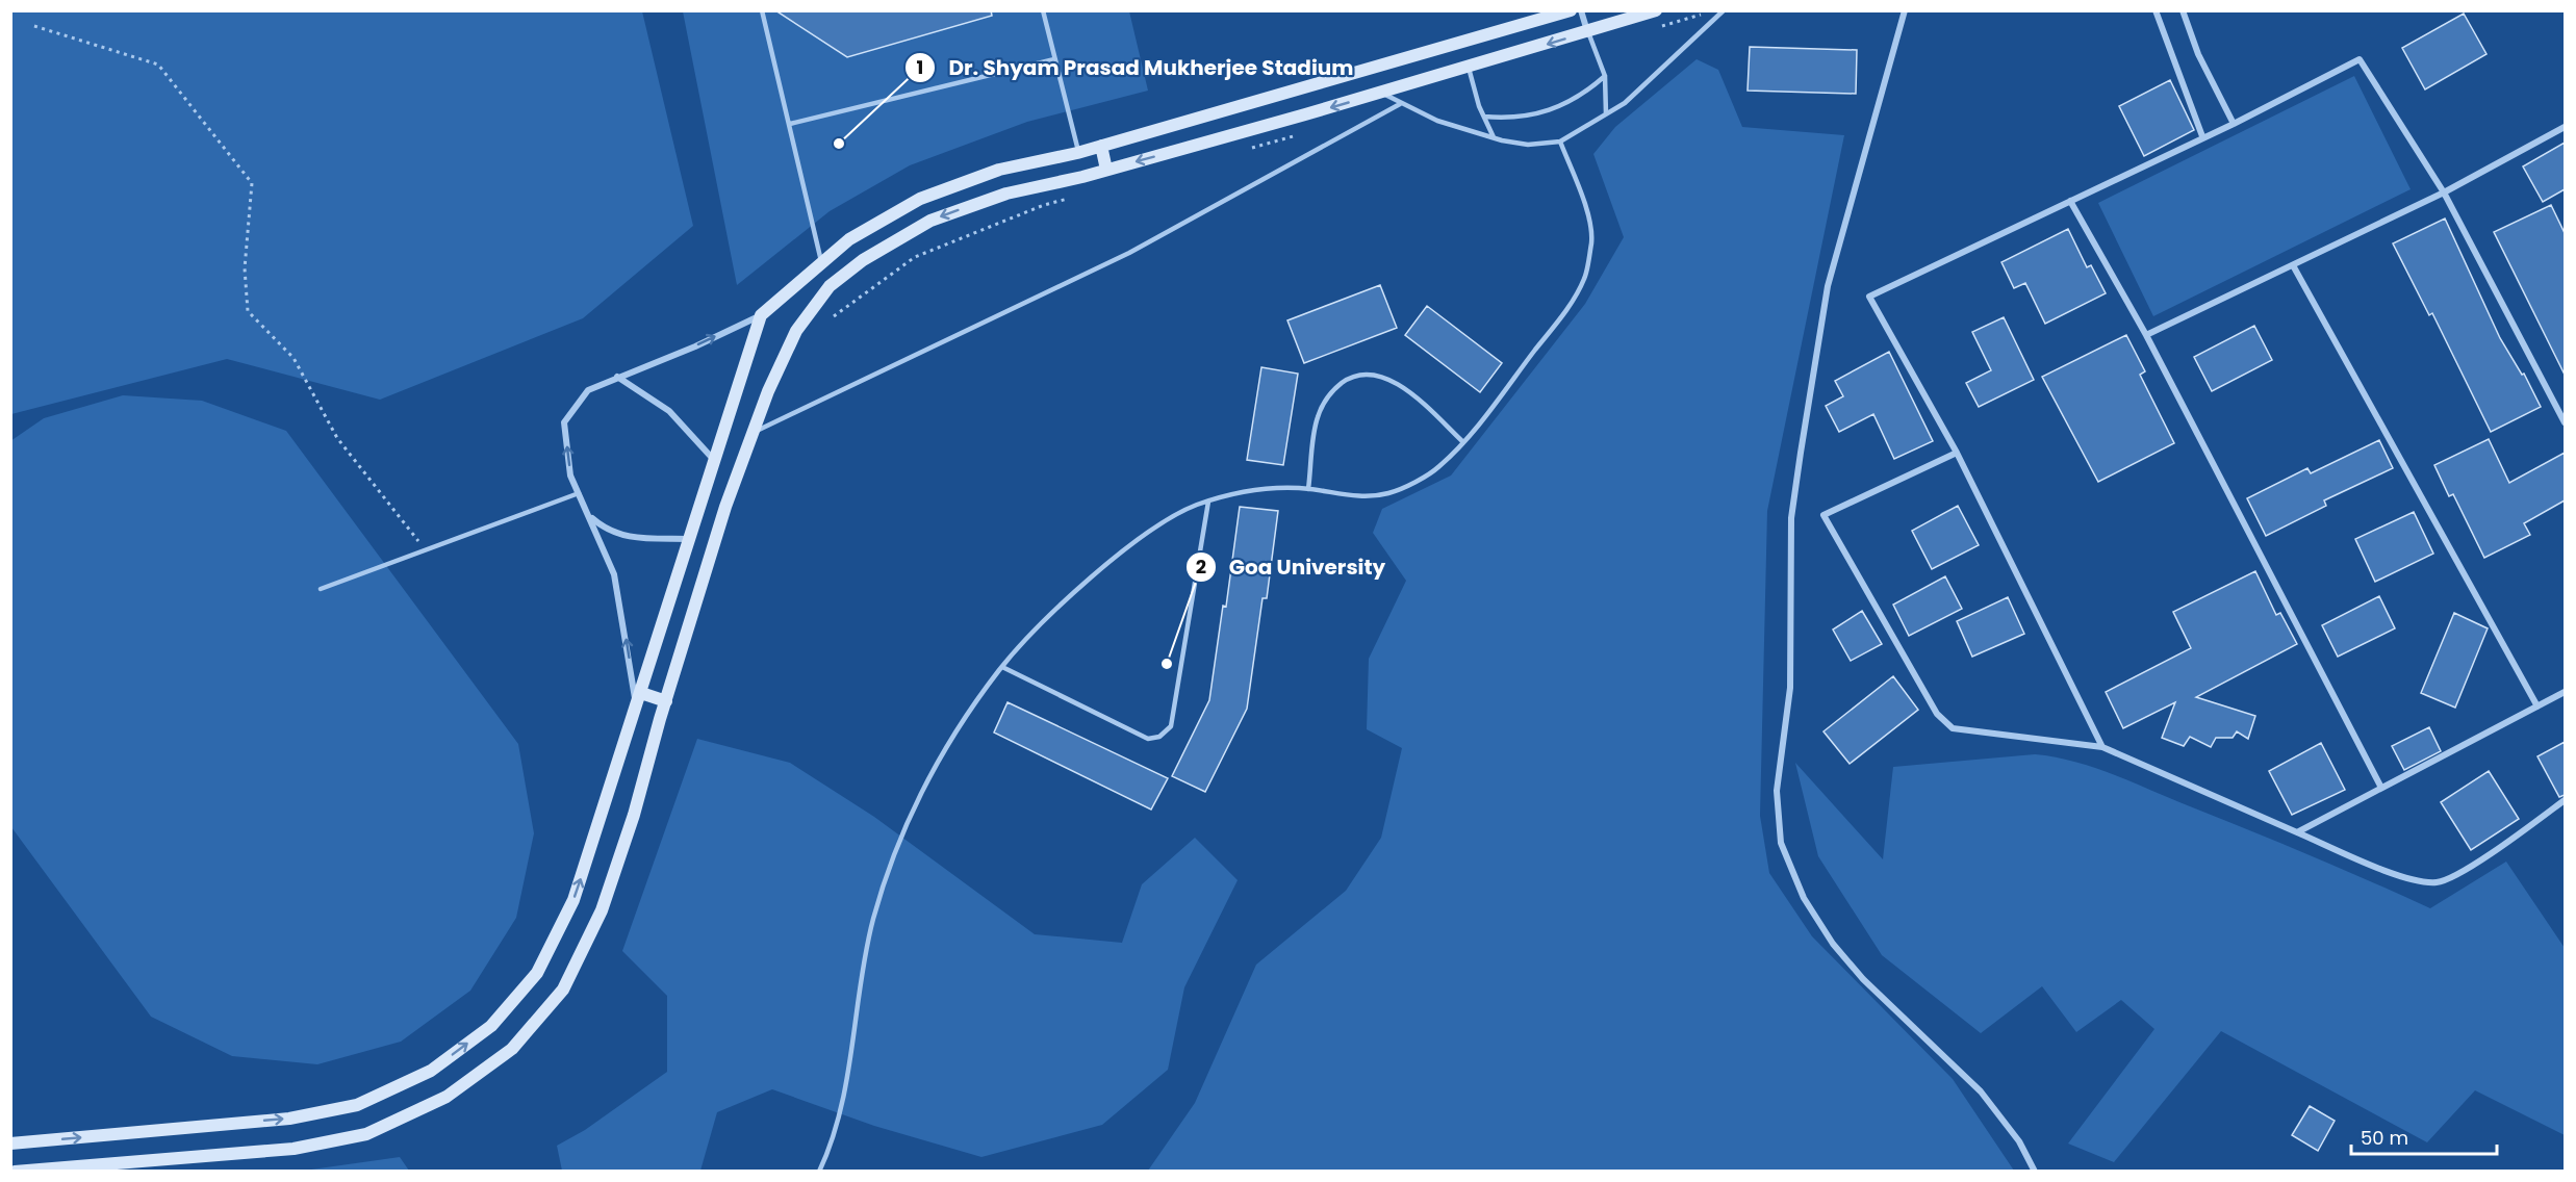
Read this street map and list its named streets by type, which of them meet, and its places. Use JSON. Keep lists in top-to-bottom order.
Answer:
{
  "places": ["Dr. Shyam Prasad Mukherjee Stadium", "Goa University"],
  "scale_bar": "50 m"
}
